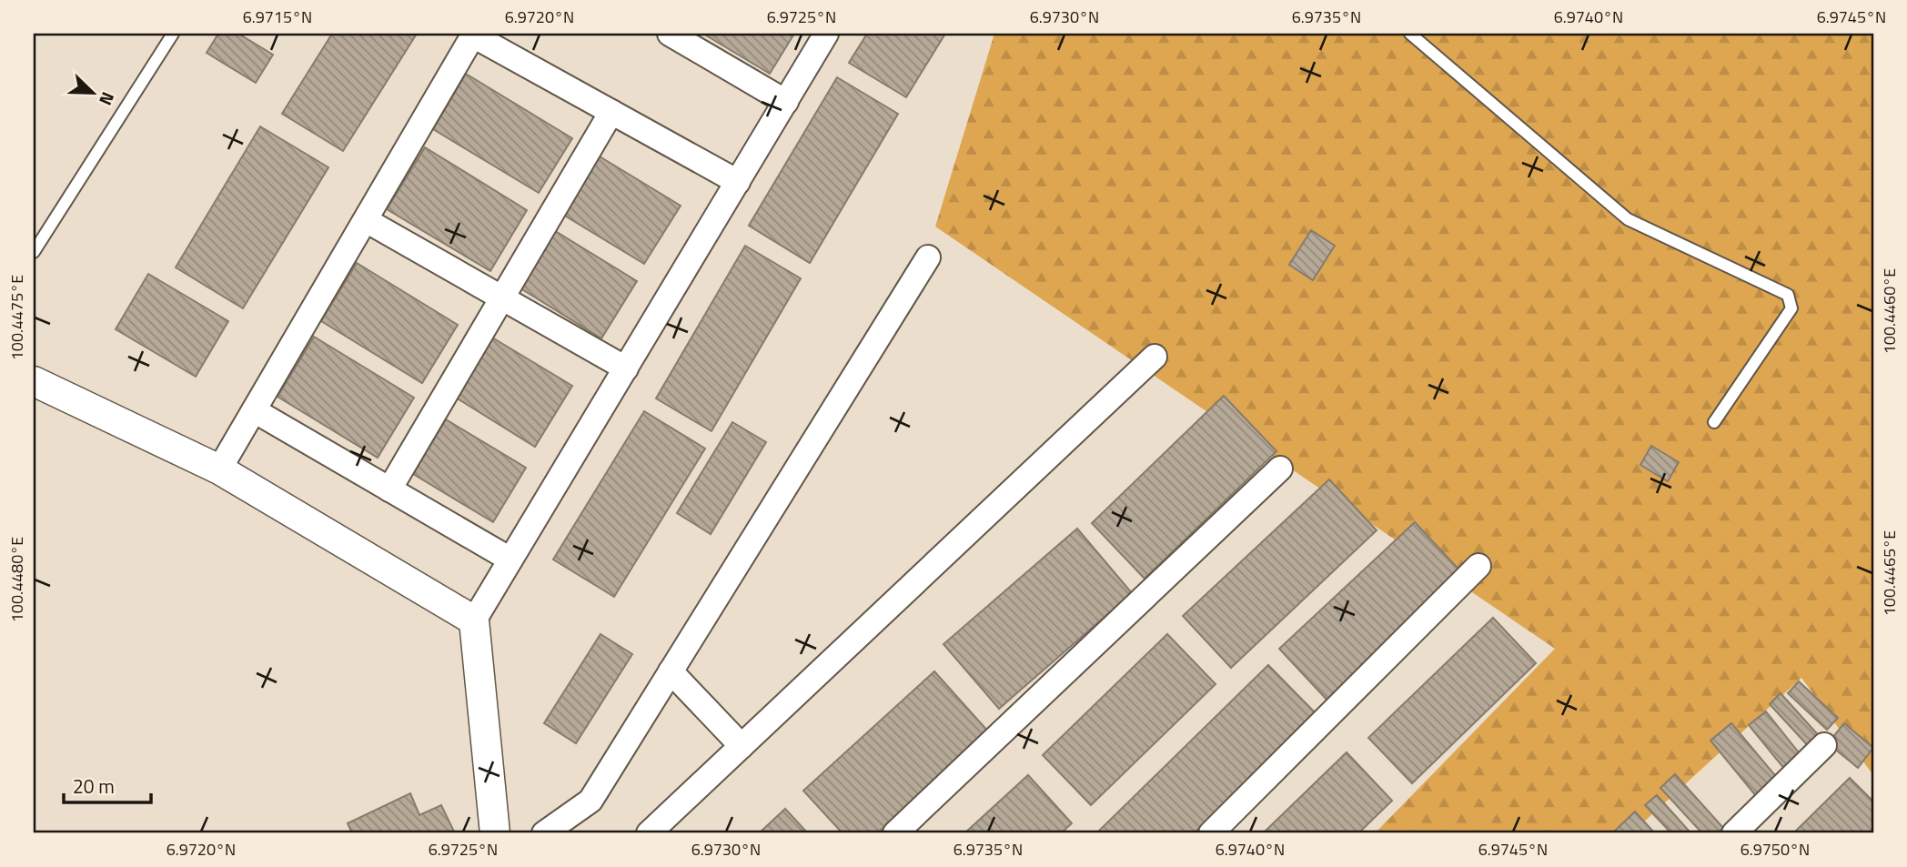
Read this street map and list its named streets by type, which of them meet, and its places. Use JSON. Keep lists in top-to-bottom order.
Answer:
{
  "scale_bar": "20 m",
  "north": "bottom right",
  "coordinates": [
    "6.9715°N",
    "6.9720°N",
    "6.9725°N",
    "6.9730°N",
    "6.9735°N",
    "6.9740°N",
    "6.9745°N",
    "100.4460°E",
    "100.4475°E",
    "100.4465°E",
    "100.4480°E",
    "6.9750°N"
  ]
}
